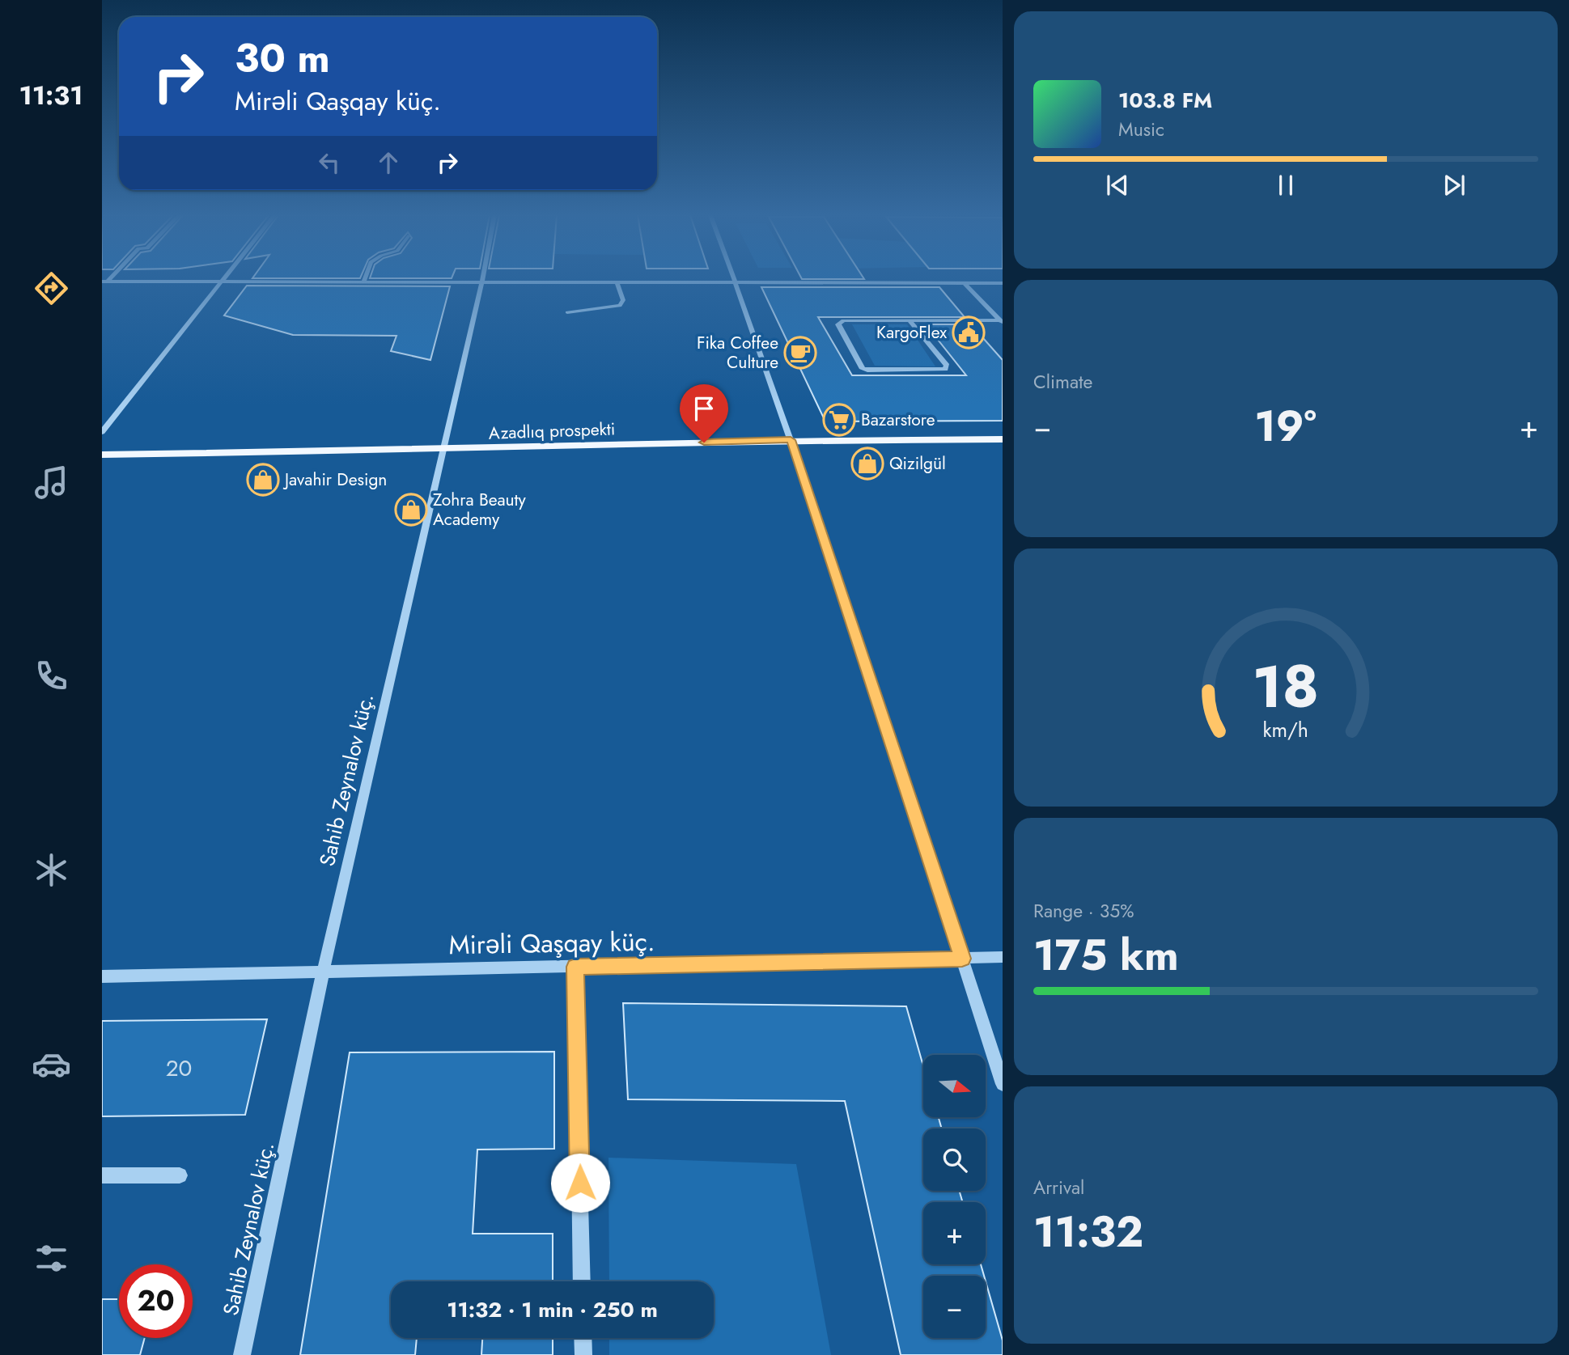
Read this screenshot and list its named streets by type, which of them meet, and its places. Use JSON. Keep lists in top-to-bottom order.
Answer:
{
  "streets": {
    "main road": ["Azadlıq prospekti"],
    "street": ["Sahib Zeynalov küç.", "Mirəli Qaşqay küç."]
  },
  "crossings": [
    ["Azadlıq prospekti", "Sahib Zeynalov küç."],
    ["Sahib Zeynalov küç.", "Mirəli Qaşqay küç."]
  ],
  "places": {
    "public building": ["KargoFlex"],
    "cafe": ["Fika Coffee Culture"],
    "supermarket": ["Bazarstore"],
    "shop": ["Qizilgül", "Javahir Design", "Zohra Beauty Academy"]
  },
  "house_numbers": ["20"],
  "north": "right",
  "page": {
    "tabs": "11:31",
    "turn": ["30 m", "Mirəli Qaşqay küç."],
    "song": ["103.8 FM", "Music"],
    "tile": [
      "Climate",
      ["Range · 35%", "175 km"],
      ["Arrival", "11:32"]
    ],
    "heat": ["−", "19°", "+"],
    "map_buttons": ["+", "−"],
    "limit": "20",
    "trip": "11:32 · 1 min · 250 m",
    "gauge": ["18", "km/h"]
  }
}
